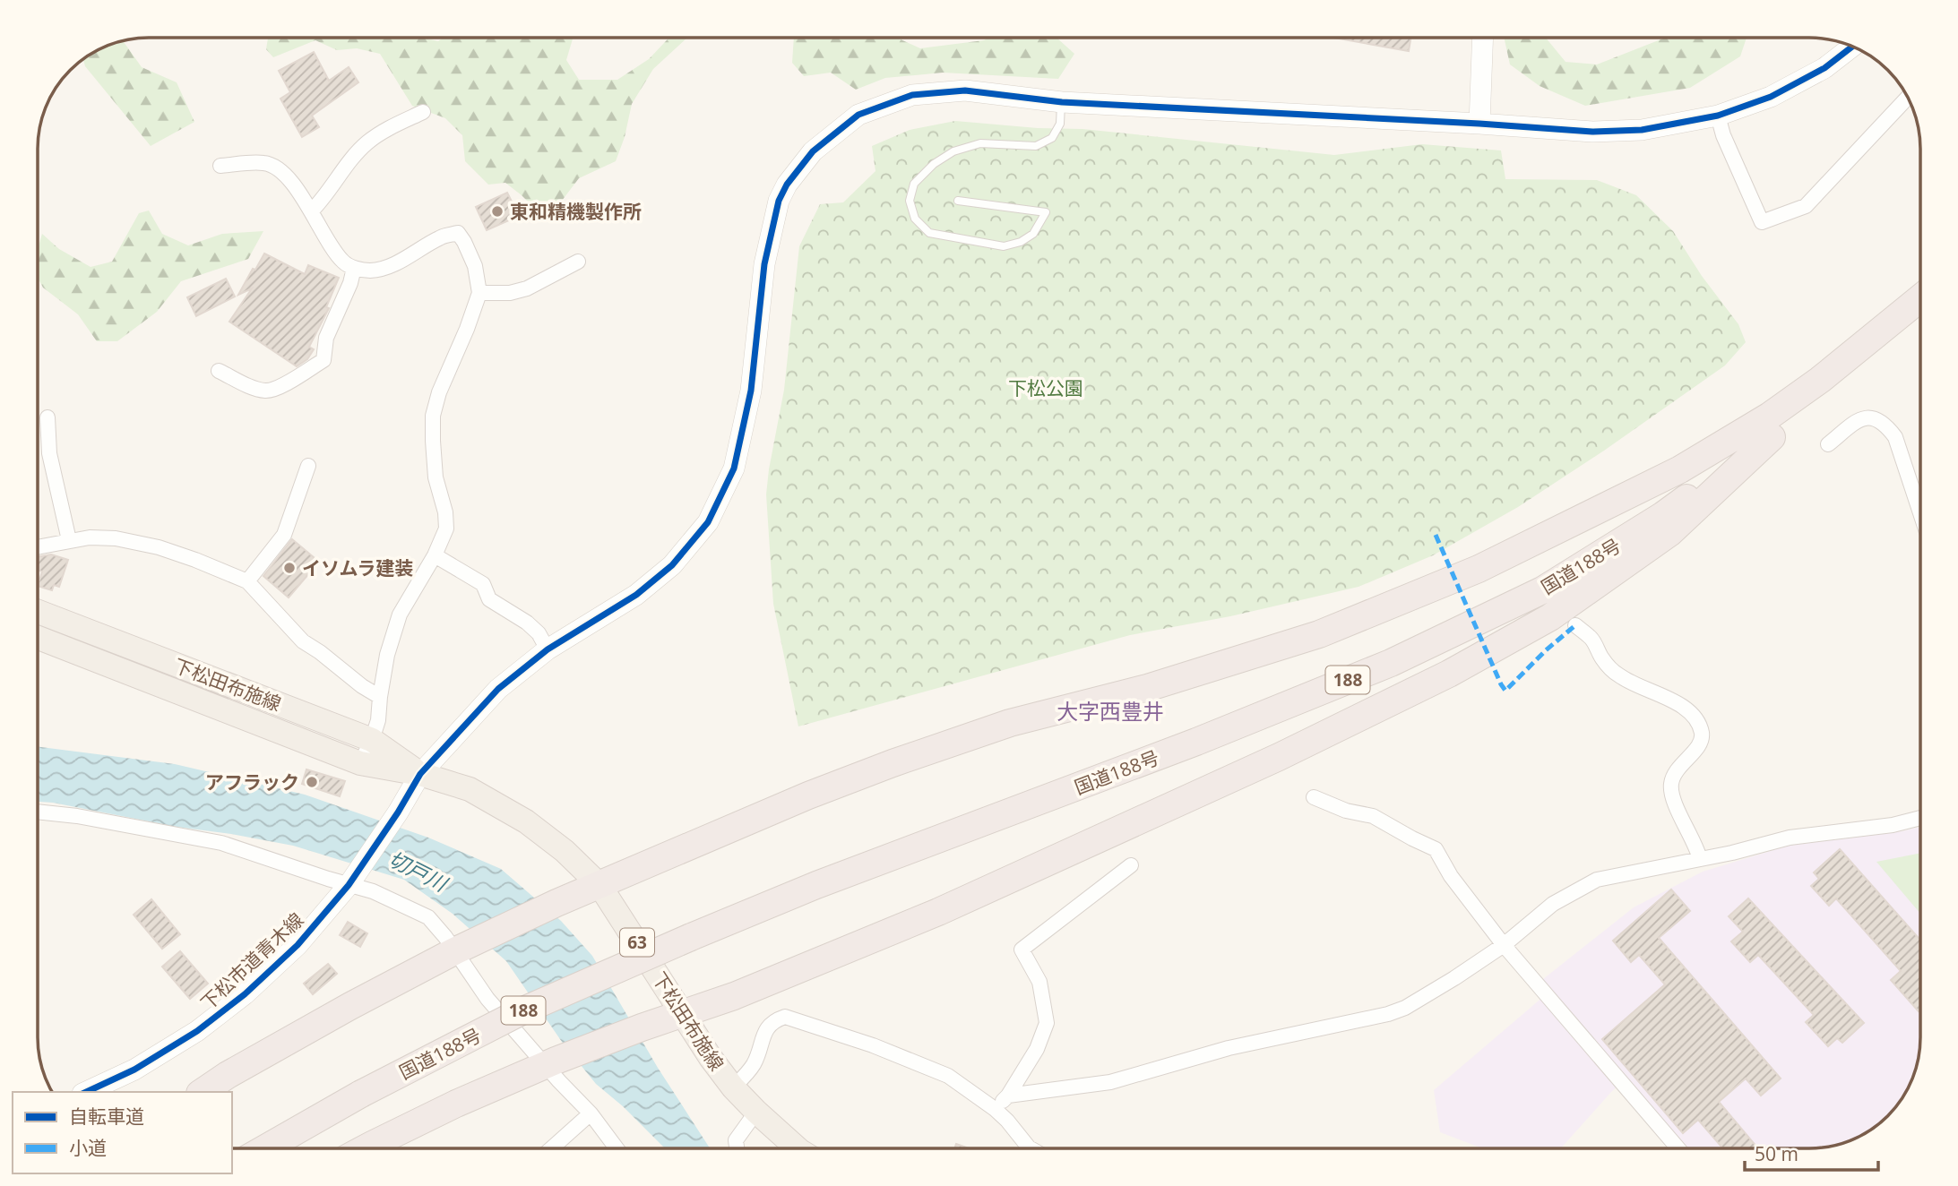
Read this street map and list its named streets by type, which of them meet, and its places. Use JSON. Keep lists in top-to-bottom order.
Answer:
{
  "streets": {
    "highway": ["国道188号", "188"],
    "main road": ["下松田布施線", "63"],
    "street": ["下松市道青木線"]
  },
  "crossings": [
    ["下松田布施線", "下松市道青木線"]
  ],
  "districts": ["大字西豊井"],
  "water": ["切戸川"],
  "parks": ["下松公園"],
  "places": ["東和精機製作所", "イソムラ建装", "アフラック"],
  "legend": ["自転車道", "小道"],
  "scale_bar": "50 m"
}
